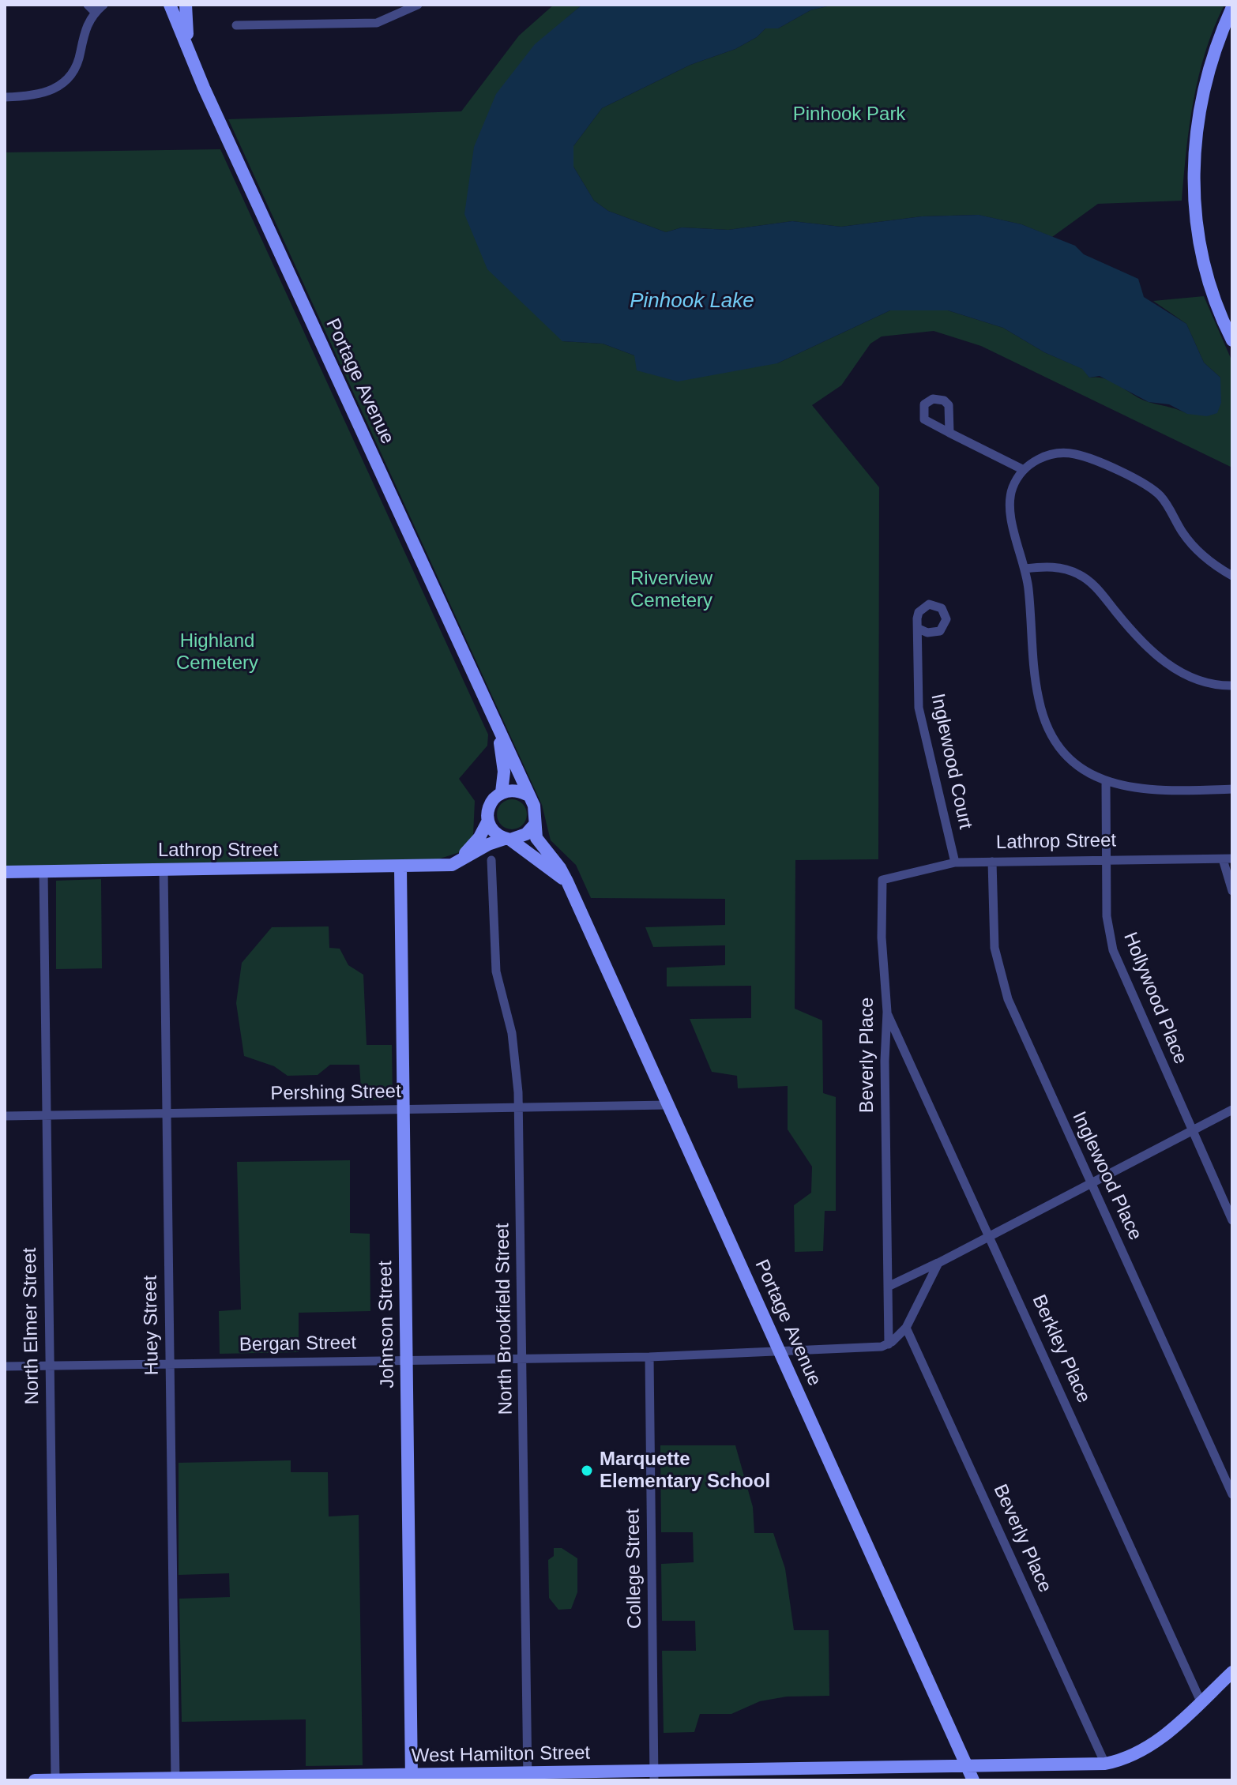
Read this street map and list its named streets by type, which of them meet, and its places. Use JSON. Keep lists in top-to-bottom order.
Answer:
{
  "streets": {
    "street": [
      "Portage Avenue",
      "Inglewood Court",
      "Lathrop Street",
      "Hollywood Place",
      "Beverly Place",
      "Pershing Street",
      "Inglewood Place",
      "North Brookfield Street",
      "Johnson Street",
      "Huey Street",
      "North Elmer Street",
      "Bergan Street",
      "Berkley Place",
      "College Street",
      "West Hamilton Street"
    ]
  },
  "crossings": [
    ["Portage Avenue", "Lathrop Street"],
    ["Portage Avenue", "Pershing Street"],
    ["Portage Avenue", "Bergan Street"],
    ["Portage Avenue", "West Hamilton Street"],
    ["Inglewood Court", "Lathrop Street"],
    ["Lathrop Street", "Hollywood Place"],
    ["Lathrop Street", "Beverly Place"],
    ["Lathrop Street", "Inglewood Place"],
    ["Lathrop Street", "Johnson Street"],
    ["Lathrop Street", "Huey Street"],
    ["Lathrop Street", "North Elmer Street"],
    ["Beverly Place", "Bergan Street"],
    ["Beverly Place", "Berkley Place"],
    ["Beverly Place", "West Hamilton Street"],
    ["Pershing Street", "North Brookfield Street"],
    ["Pershing Street", "Johnson Street"],
    ["Pershing Street", "Huey Street"],
    ["Pershing Street", "North Elmer Street"],
    ["North Brookfield Street", "Bergan Street"],
    ["North Brookfield Street", "West Hamilton Street"],
    ["Johnson Street", "Bergan Street"],
    ["Johnson Street", "West Hamilton Street"],
    ["Huey Street", "Bergan Street"],
    ["Huey Street", "West Hamilton Street"],
    ["North Elmer Street", "Bergan Street"],
    ["North Elmer Street", "West Hamilton Street"],
    ["Bergan Street", "College Street"],
    ["Berkley Place", "West Hamilton Street"],
    ["College Street", "West Hamilton Street"]
  ],
  "water": ["Pinhook Lake"],
  "parks": ["Pinhook Park", "Riverview Cemetery", "Highland Cemetery"],
  "places": ["Marquette Elementary School"]
}
